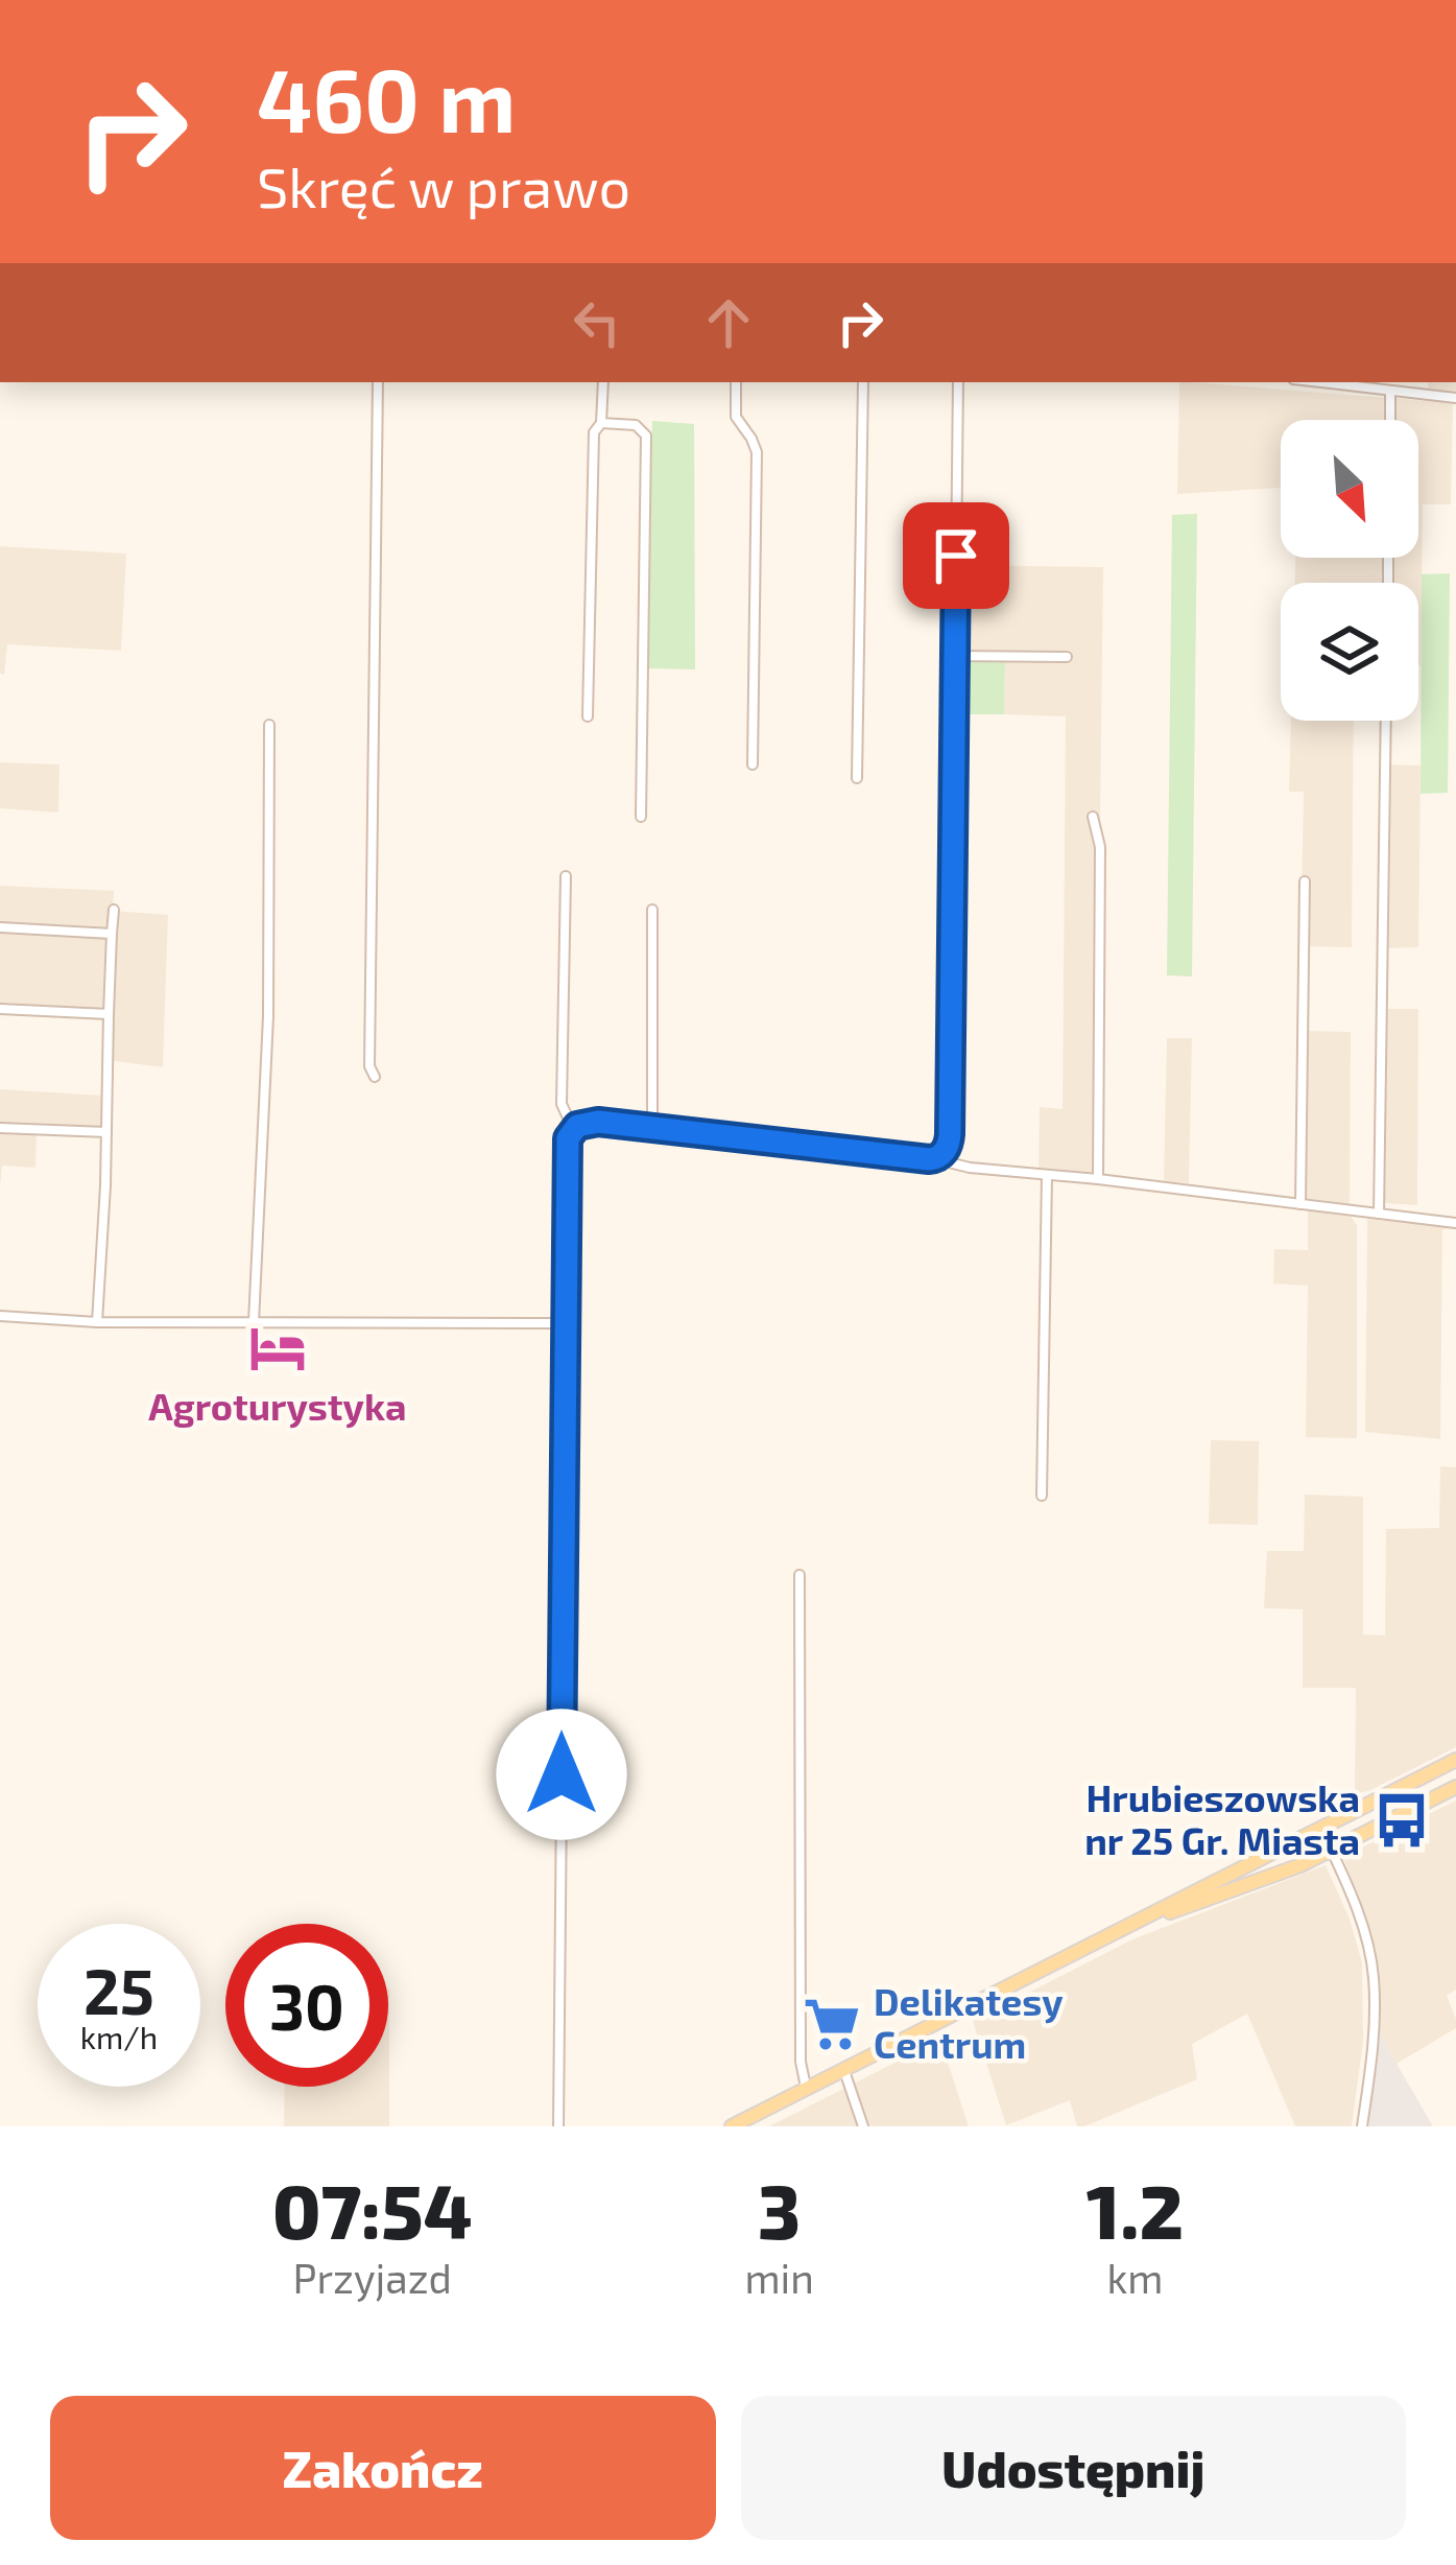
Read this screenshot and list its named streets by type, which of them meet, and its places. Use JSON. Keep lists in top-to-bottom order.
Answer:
{
  "places": {
    "hotel": ["Agroturystyka"],
    "bus stop": ["Hrubieszowska nr 25 Gr. Miasta"],
    "supermarket": ["Delikatesy Centrum"]
  },
  "north": "bottom right",
  "page": {
    "turn": ["460 m", "Skręć w prawo"],
    "speed": "25 km/h",
    "limit": "30",
    "eta": [
      "07:54",
      "Przyjazd",
      "3",
      "min",
      "1.2",
      "km"
    ],
    "buttons": ["Zakończ", "Udostępnij"]
  }
}
